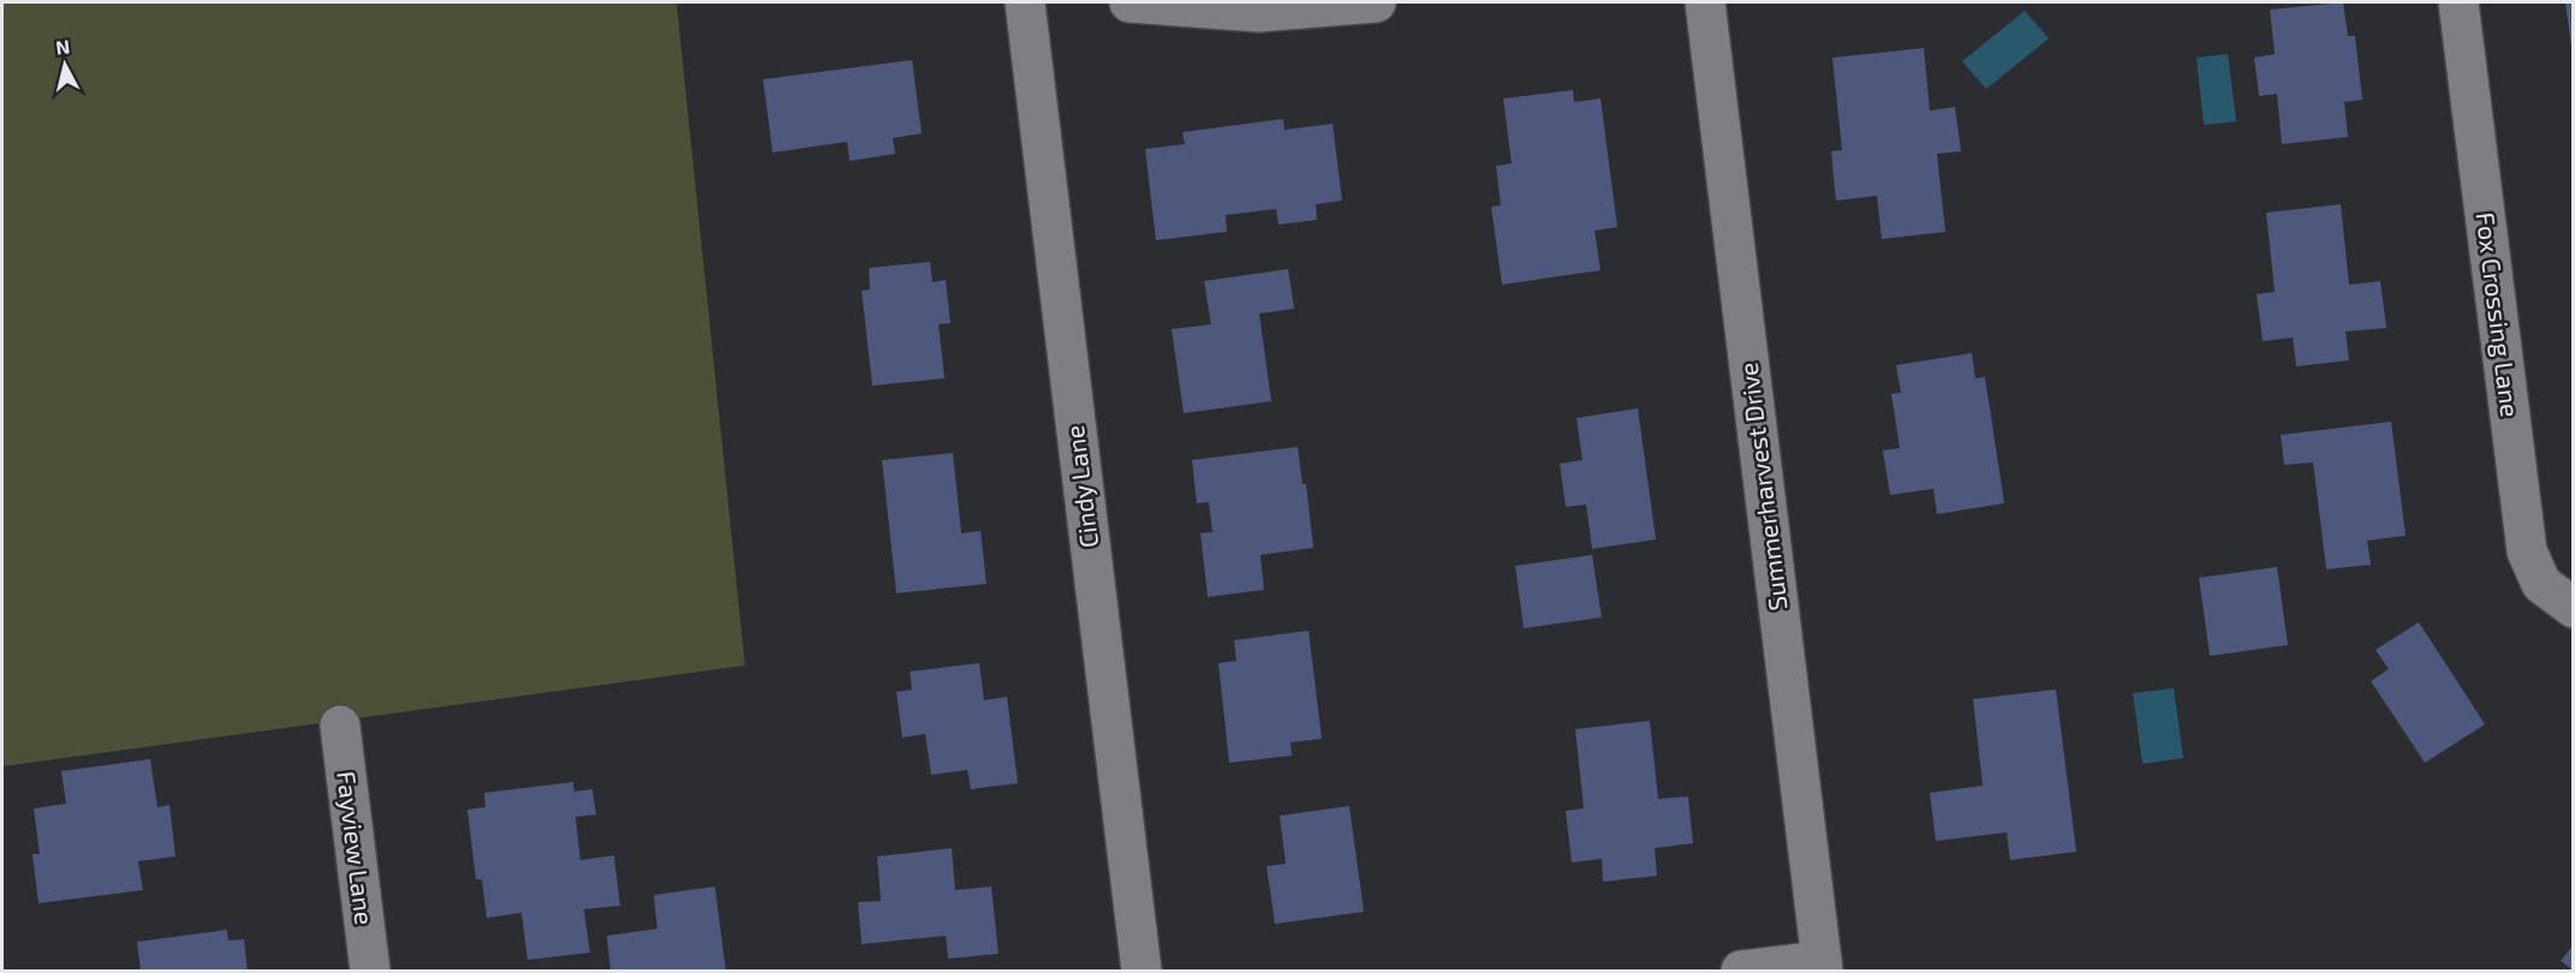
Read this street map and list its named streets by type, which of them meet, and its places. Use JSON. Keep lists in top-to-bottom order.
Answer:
{
  "streets": {
    "street": [
      "Fox Crossing Lane",
      "Cindy Lane",
      "Summerharvest Drive",
      "Fayview Lane"
    ]
  },
  "north": "top"
}
